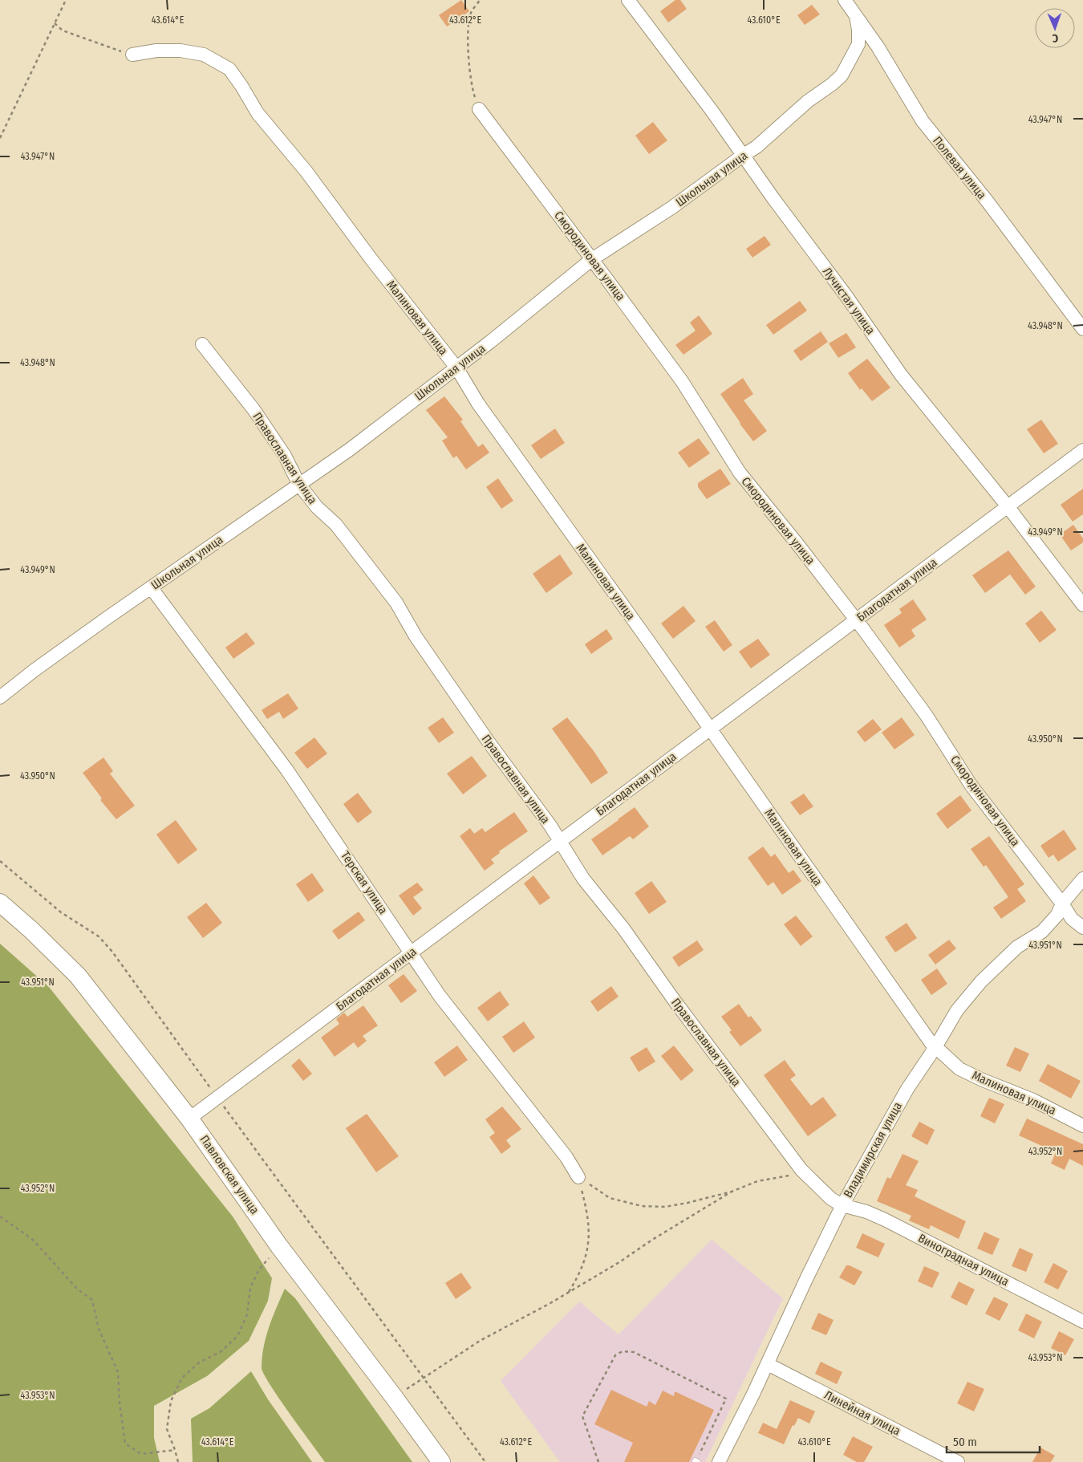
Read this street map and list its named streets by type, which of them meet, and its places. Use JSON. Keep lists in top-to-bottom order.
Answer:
{
  "streets": {
    "street": [
      "Полевая улица",
      "Школьная улица",
      "Смородиновая улица",
      "Лучистая улица",
      "Малиновая улица",
      "Православная улица",
      "Благодатная улица",
      "Терская улица",
      "Владимирская улица",
      "Павловская улица",
      "Виноградная улица",
      "Линейная улица"
    ]
  },
  "crossings": [
    ["Полевая улица", "Школьная улица"],
    ["Школьная улица", "Смородиновая улица"],
    ["Школьная улица", "Лучистая улица"],
    ["Школьная улица", "Малиновая улица"],
    ["Школьная улица", "Православная улица"],
    ["Школьная улица", "Терская улица"],
    ["Смородиновая улица", "Благодатная улица"],
    ["Смородиновая улица", "Владимирская улица"],
    ["Лучистая улица", "Благодатная улица"],
    ["Малиновая улица", "Благодатная улица"],
    ["Малиновая улица", "Владимирская улица"],
    ["Православная улица", "Благодатная улица"],
    ["Православная улица", "Владимирская улица"],
    ["Православная улица", "Виноградная улица"],
    ["Благодатная улица", "Терская улица"],
    ["Благодатная улица", "Павловская улица"],
    ["Владимирская улица", "Виноградная улица"],
    ["Владимирская улица", "Линейная улица"]
  ],
  "scale_bar": "50 m",
  "north": "bottom",
  "coordinates": [
    "43.614°E",
    "43.612°E",
    "43.610°E",
    "43.947°N",
    "43.948°N",
    "43.949°N",
    "43.950°N",
    "43.951°N",
    "43.952°N",
    "43.953°N"
  ]
}
